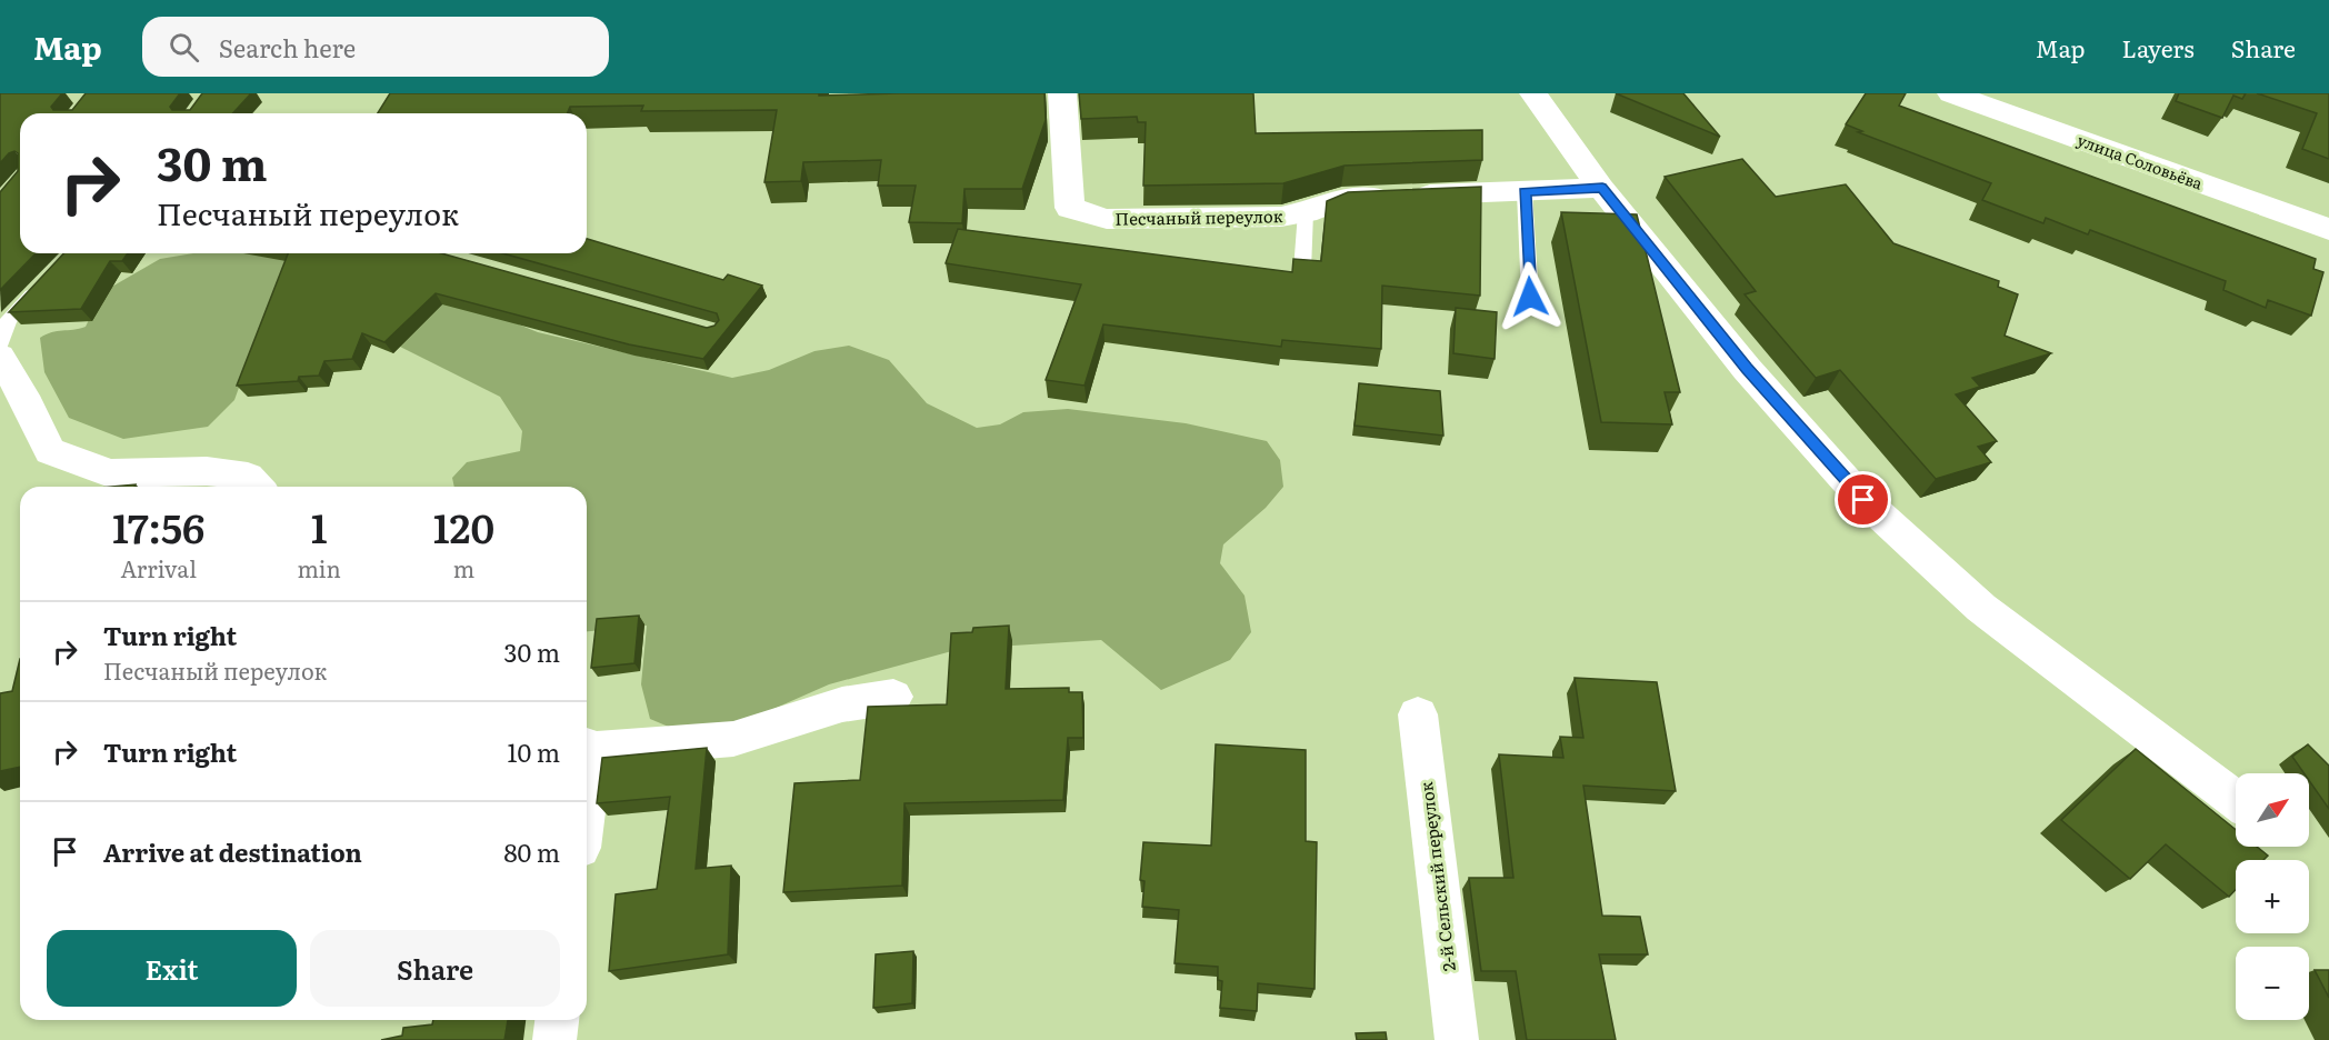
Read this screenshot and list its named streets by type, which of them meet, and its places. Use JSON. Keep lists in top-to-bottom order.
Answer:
{
  "streets": {
    "street": ["улица Соловьёва", "Песчаный переулок", "2-й Сельский переулок"]
  },
  "north": "top right",
  "page": {
    "header": "Map",
    "search": "Search here",
    "nav": ["Map", "Layers", "Share"],
    "turn": ["30 m", "Песчаный переулок"],
    "eta": [
      "17:56",
      "Arrival",
      "1",
      "min",
      "120",
      "m"
    ],
    "list": [
      {
        "name": "Turn right",
        "note": "Песчаный переулок",
        "value": "30 m"
      },
      {
        "name": "Turn right",
        "value": "10 m"
      },
      {
        "name": "Arrive at destination",
        "value": "80 m"
      }
    ],
    "map_buttons": ["+", "−"],
    "buttons": ["Exit", "Share"]
  }
}
